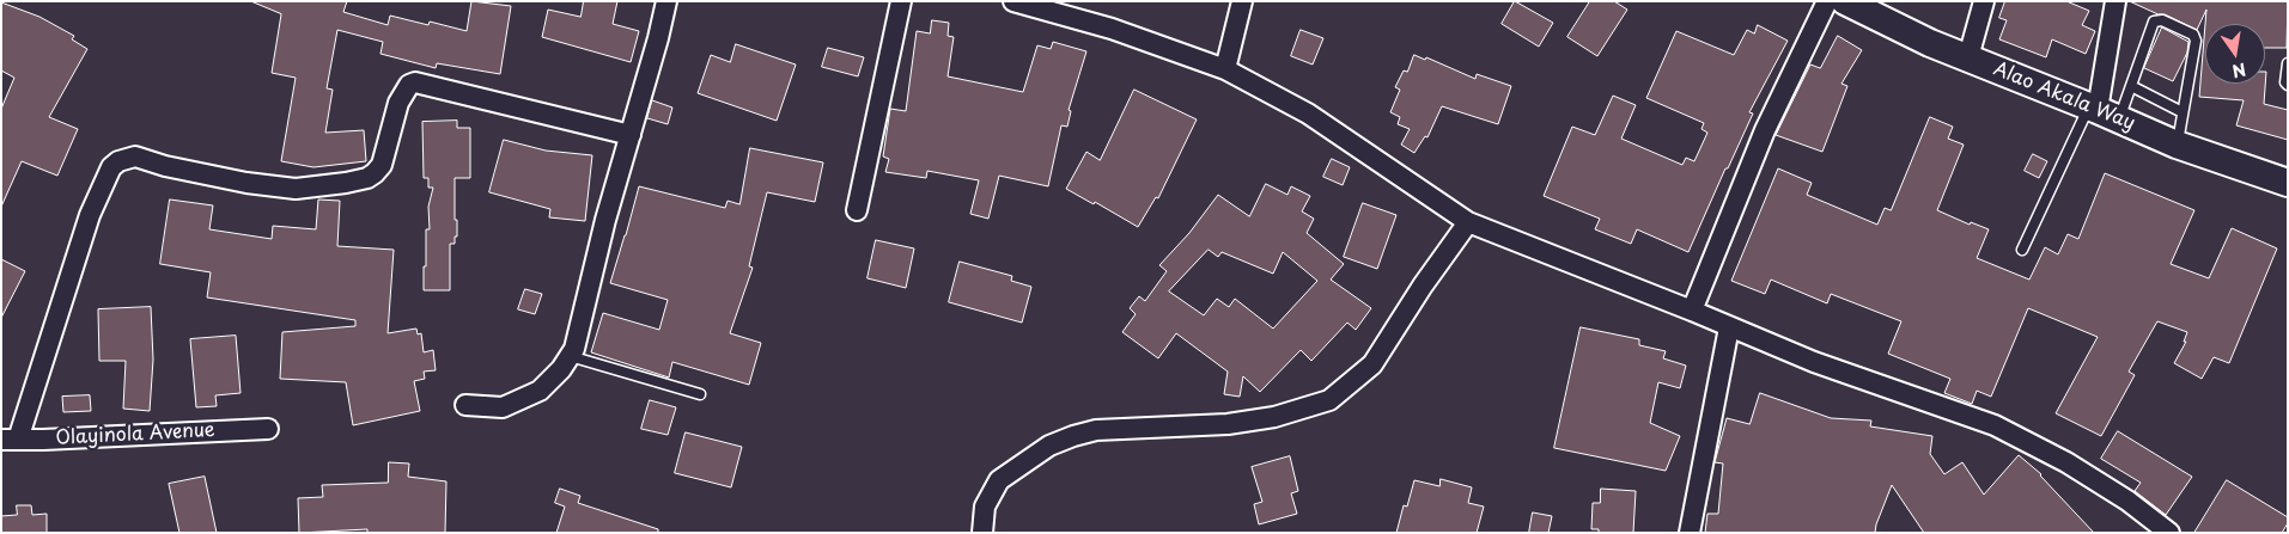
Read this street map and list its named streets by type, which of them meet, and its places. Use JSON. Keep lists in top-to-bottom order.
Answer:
{
  "streets": {
    "street": ["Alao Akala Way", "Olayinola Avenue"]
  },
  "north": "bottom"
}
